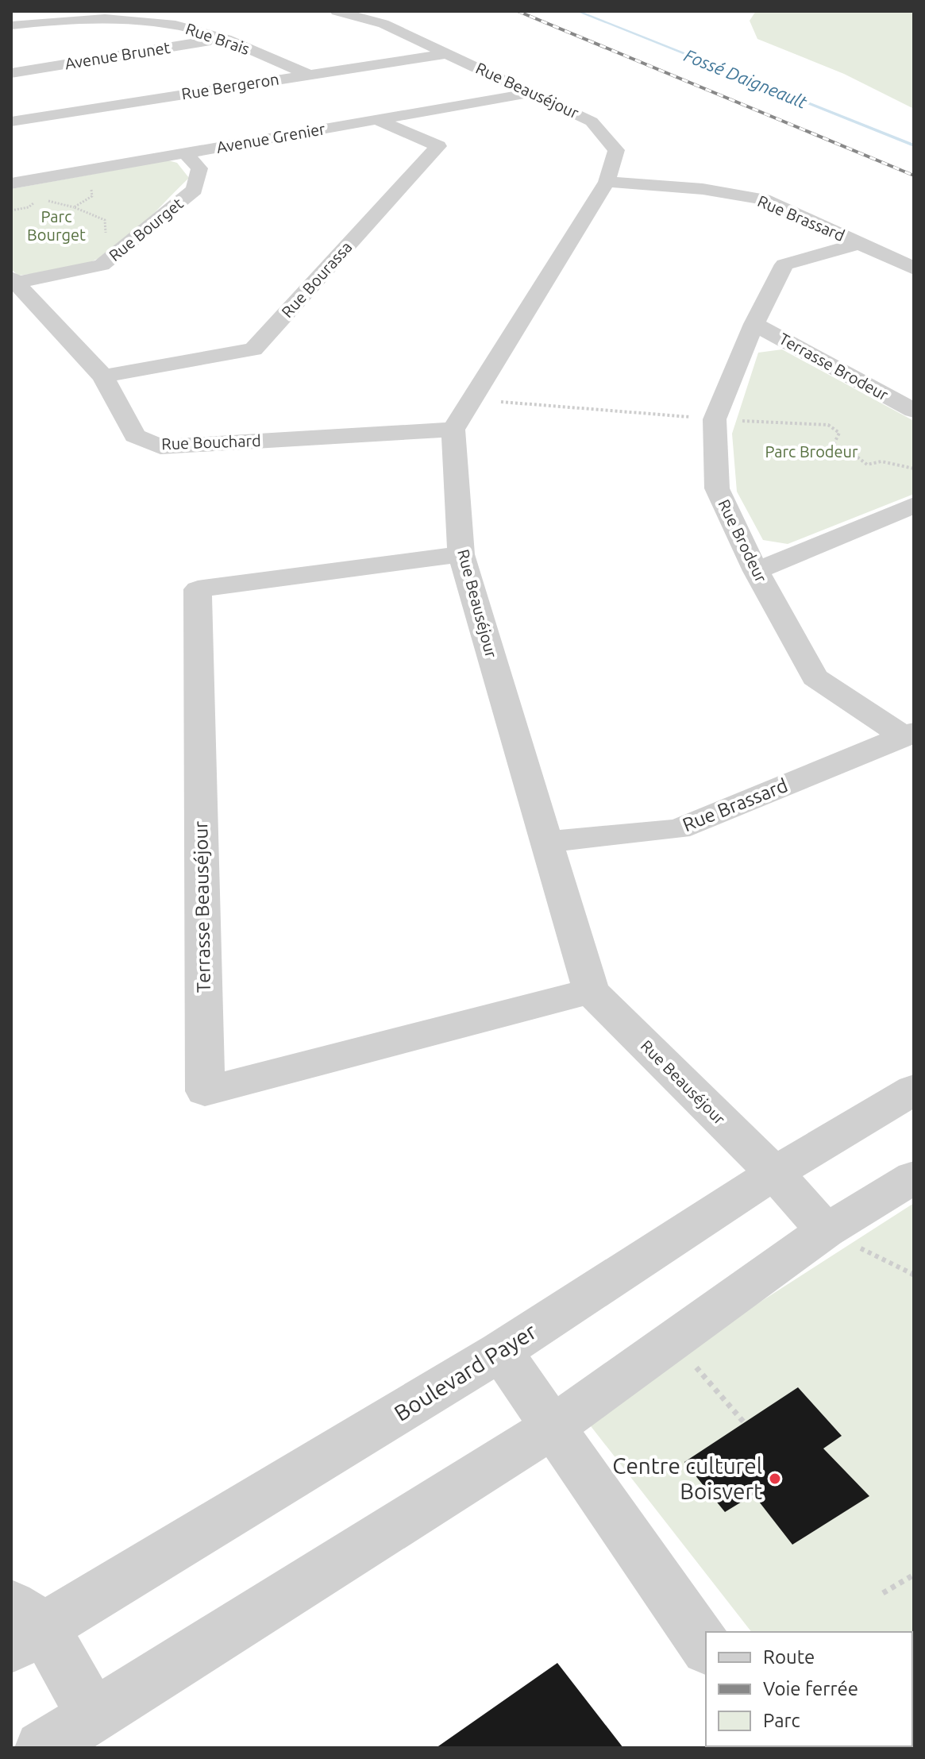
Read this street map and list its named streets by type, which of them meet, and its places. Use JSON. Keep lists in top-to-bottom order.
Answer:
{
  "streets": {
    "street": [
      "Rue Brais",
      "Avenue Brunet",
      "Rue Bergeron",
      "Rue Beauséjour",
      "Avenue Grenier",
      "Rue Brassard",
      "Rue Bourget",
      "Rue Bourassa",
      "Terrasse Brodeur",
      "Rue Bouchard",
      "Rue Brodeur",
      "Terrasse Beauséjour",
      "Boulevard Payer"
    ]
  },
  "crossings": [
    ["Rue Brais", "Avenue Brunet"],
    ["Rue Brais", "Rue Bergeron"],
    ["Rue Bergeron", "Rue Beauséjour"],
    ["Rue Beauséjour", "Avenue Grenier"],
    ["Rue Beauséjour", "Rue Brassard"],
    ["Rue Beauséjour", "Rue Bouchard"],
    ["Rue Beauséjour", "Terrasse Beauséjour"],
    ["Rue Beauséjour", "Boulevard Payer"],
    ["Avenue Grenier", "Rue Bourget"],
    ["Avenue Grenier", "Rue Bourassa"],
    ["Rue Brassard", "Rue Brodeur"],
    ["Rue Bourget", "Rue Bouchard"],
    ["Rue Bourassa", "Rue Bouchard"],
    ["Terrasse Brodeur", "Rue Brodeur"]
  ],
  "water": ["Fossé Daigneault"],
  "parks": ["Parc Bourget", "Parc Brodeur"],
  "places": ["Centre culturel Boisvert"],
  "legend": ["Route", "Voie ferrée", "Parc"]
}
